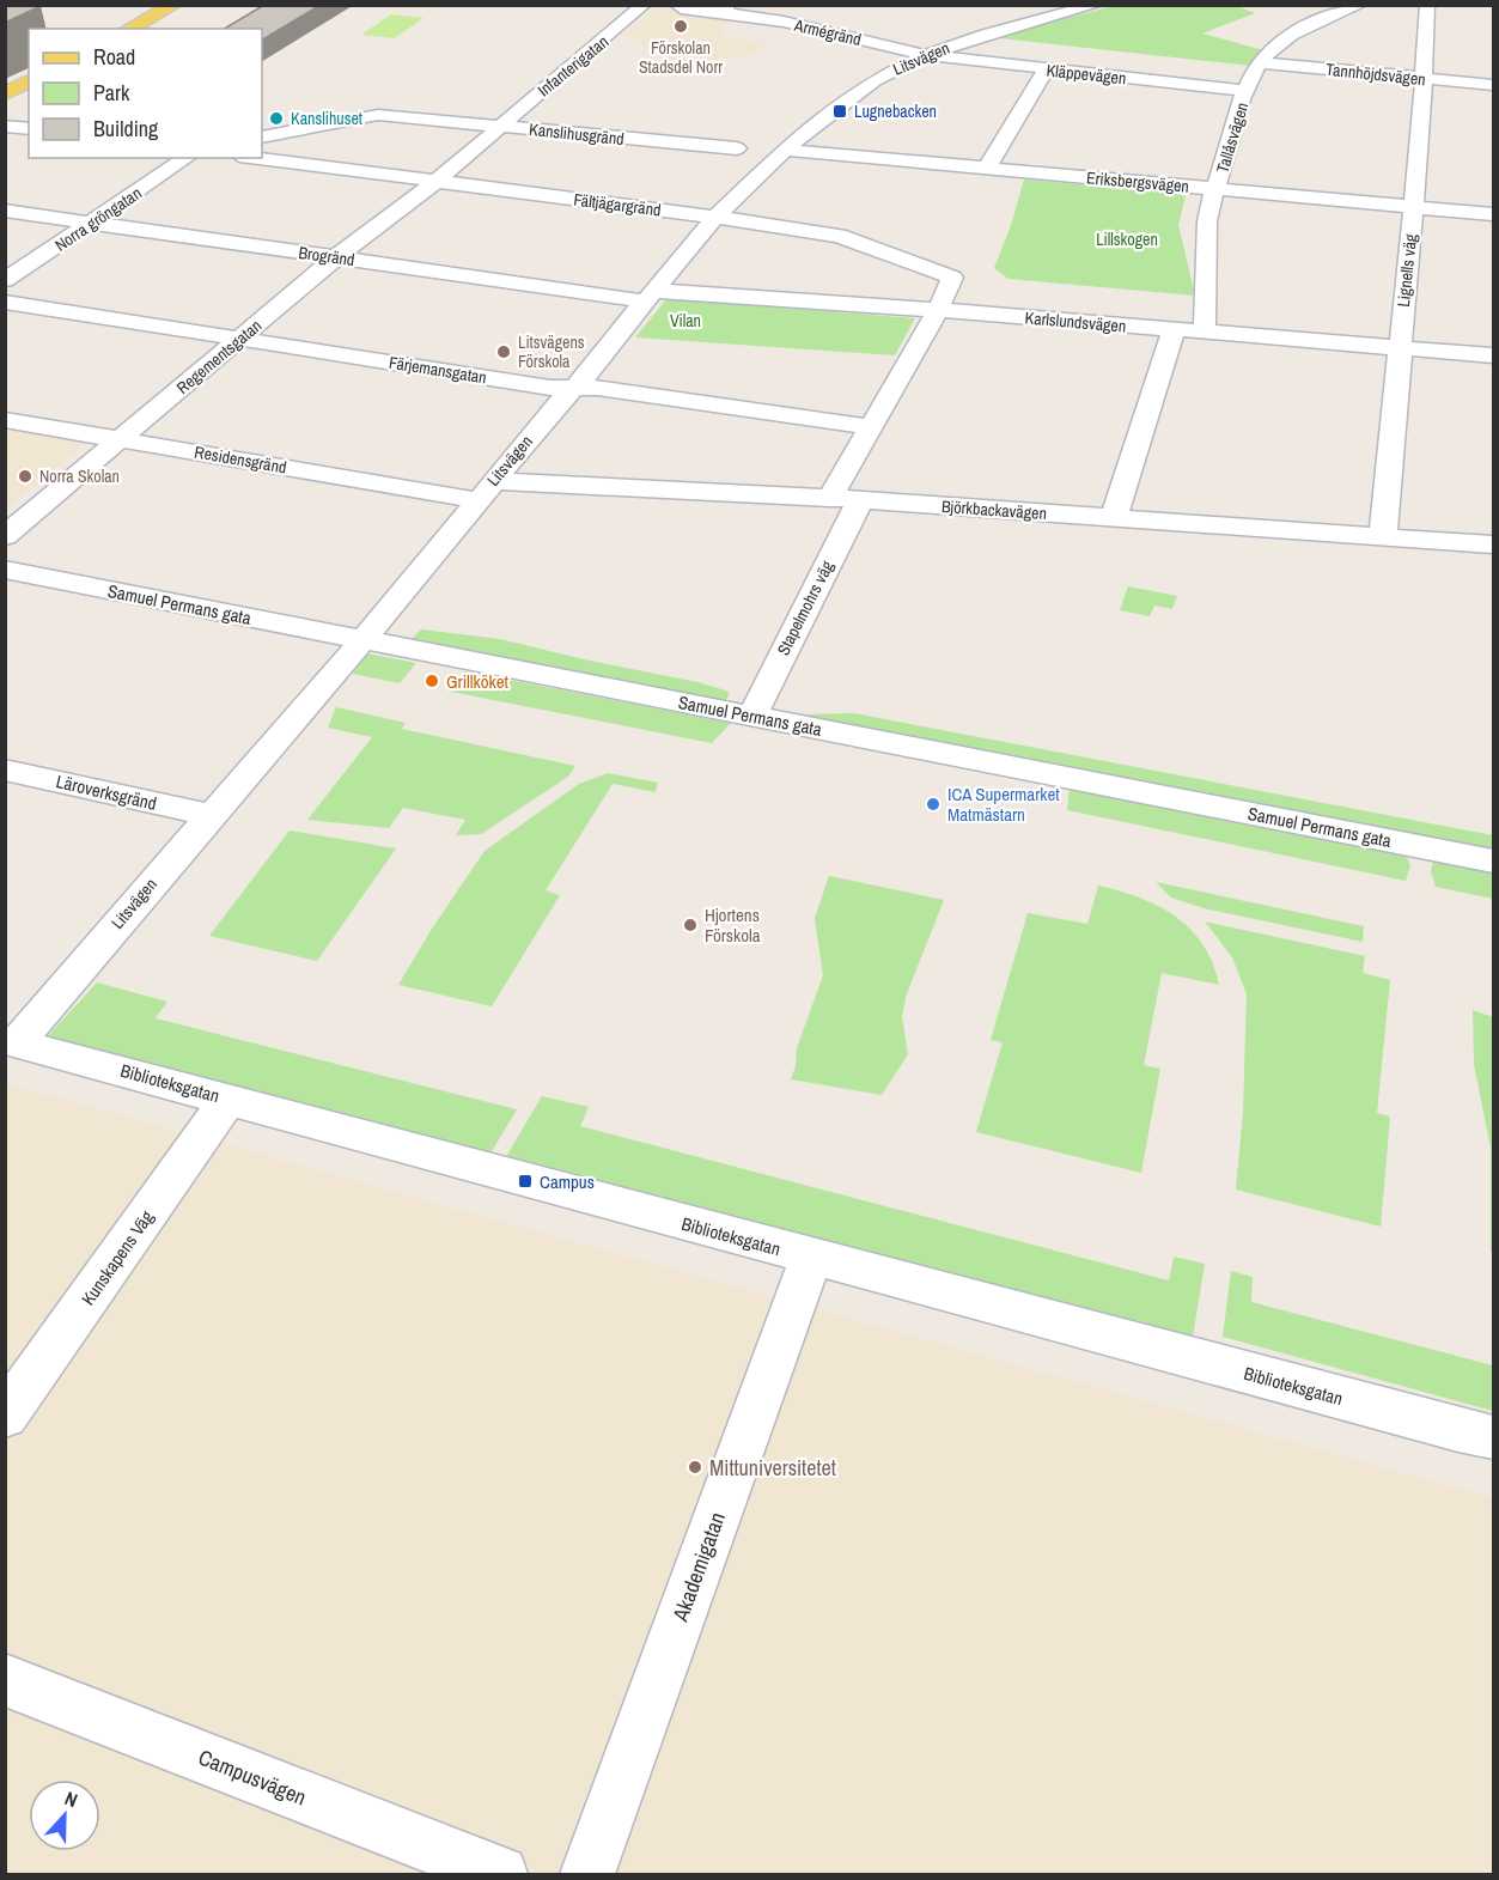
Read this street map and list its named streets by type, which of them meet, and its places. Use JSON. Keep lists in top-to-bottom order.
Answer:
{
  "streets": {
    "street": [
      "Armégränd",
      "Litsvägen",
      "Infanterigatan",
      "Kläppevägen",
      "Tannhöjdsvägen",
      "Kanslihusgränd",
      "Tallåsvägen",
      "Eriksbergsvägen",
      "Fältjägargränd",
      "Norra gröngatan",
      "Brogränd",
      "Lignells väg",
      "Karlslundsvägen",
      "Regementsgatan",
      "Färjemansgatan",
      "Residensgränd",
      "Björkbackavägen",
      "Samuel Permans gata",
      "Stapelmohrs väg",
      "Läroverksgränd",
      "Biblioteksgatan",
      "Kunskapens Väg",
      "Akademigatan",
      "Campusvägen"
    ]
  },
  "crossings": [
    ["Armégränd", "Litsvägen"],
    ["Armégränd", "Kläppevägen"],
    ["Litsvägen", "Kläppevägen"],
    ["Litsvägen", "Eriksbergsvägen"],
    ["Litsvägen", "Fältjägargränd"],
    ["Litsvägen", "Brogränd"],
    ["Litsvägen", "Karlslundsvägen"],
    ["Litsvägen", "Färjemansgatan"],
    ["Litsvägen", "Residensgränd"],
    ["Litsvägen", "Björkbackavägen"],
    ["Litsvägen", "Samuel Permans gata"],
    ["Litsvägen", "Läroverksgränd"],
    ["Litsvägen", "Biblioteksgatan"],
    ["Infanterigatan", "Kanslihusgränd"],
    ["Infanterigatan", "Fältjägargränd"],
    ["Infanterigatan", "Regementsgatan"],
    ["Kläppevägen", "Tallåsvägen"],
    ["Tannhöjdsvägen", "Tallåsvägen"],
    ["Tannhöjdsvägen", "Lignells väg"],
    ["Tallåsvägen", "Eriksbergsvägen"],
    ["Tallåsvägen", "Karlslundsvägen"],
    ["Eriksbergsvägen", "Lignells väg"],
    ["Fältjägargränd", "Karlslundsvägen"],
    ["Fältjägargränd", "Regementsgatan"],
    ["Norra gröngatan", "Brogränd"],
    ["Brogränd", "Karlslundsvägen"],
    ["Brogränd", "Regementsgatan"],
    ["Lignells väg", "Karlslundsvägen"],
    ["Lignells väg", "Björkbackavägen"],
    ["Regementsgatan", "Färjemansgatan"],
    ["Regementsgatan", "Residensgränd"],
    ["Residensgränd", "Björkbackavägen"],
    ["Björkbackavägen", "Stapelmohrs väg"],
    ["Samuel Permans gata", "Stapelmohrs väg"],
    ["Biblioteksgatan", "Kunskapens Väg"],
    ["Biblioteksgatan", "Akademigatan"]
  ],
  "parks": ["Lillskogen", "Vilan"],
  "places": {
    "other": [
      "Förskolan Stadsdel Norr",
      "Kanslihuset",
      "Litsvägens Förskola",
      "Norra Skolan",
      "Grillköket",
      "ICA Supermarket Matmästarn",
      "Hjortens Förskola",
      "Mittuniversitetet"
    ],
    "transit": ["Lugnebacken", "Campus"]
  },
  "legend": ["Road", "Park", "Building"],
  "north": "top"
}
